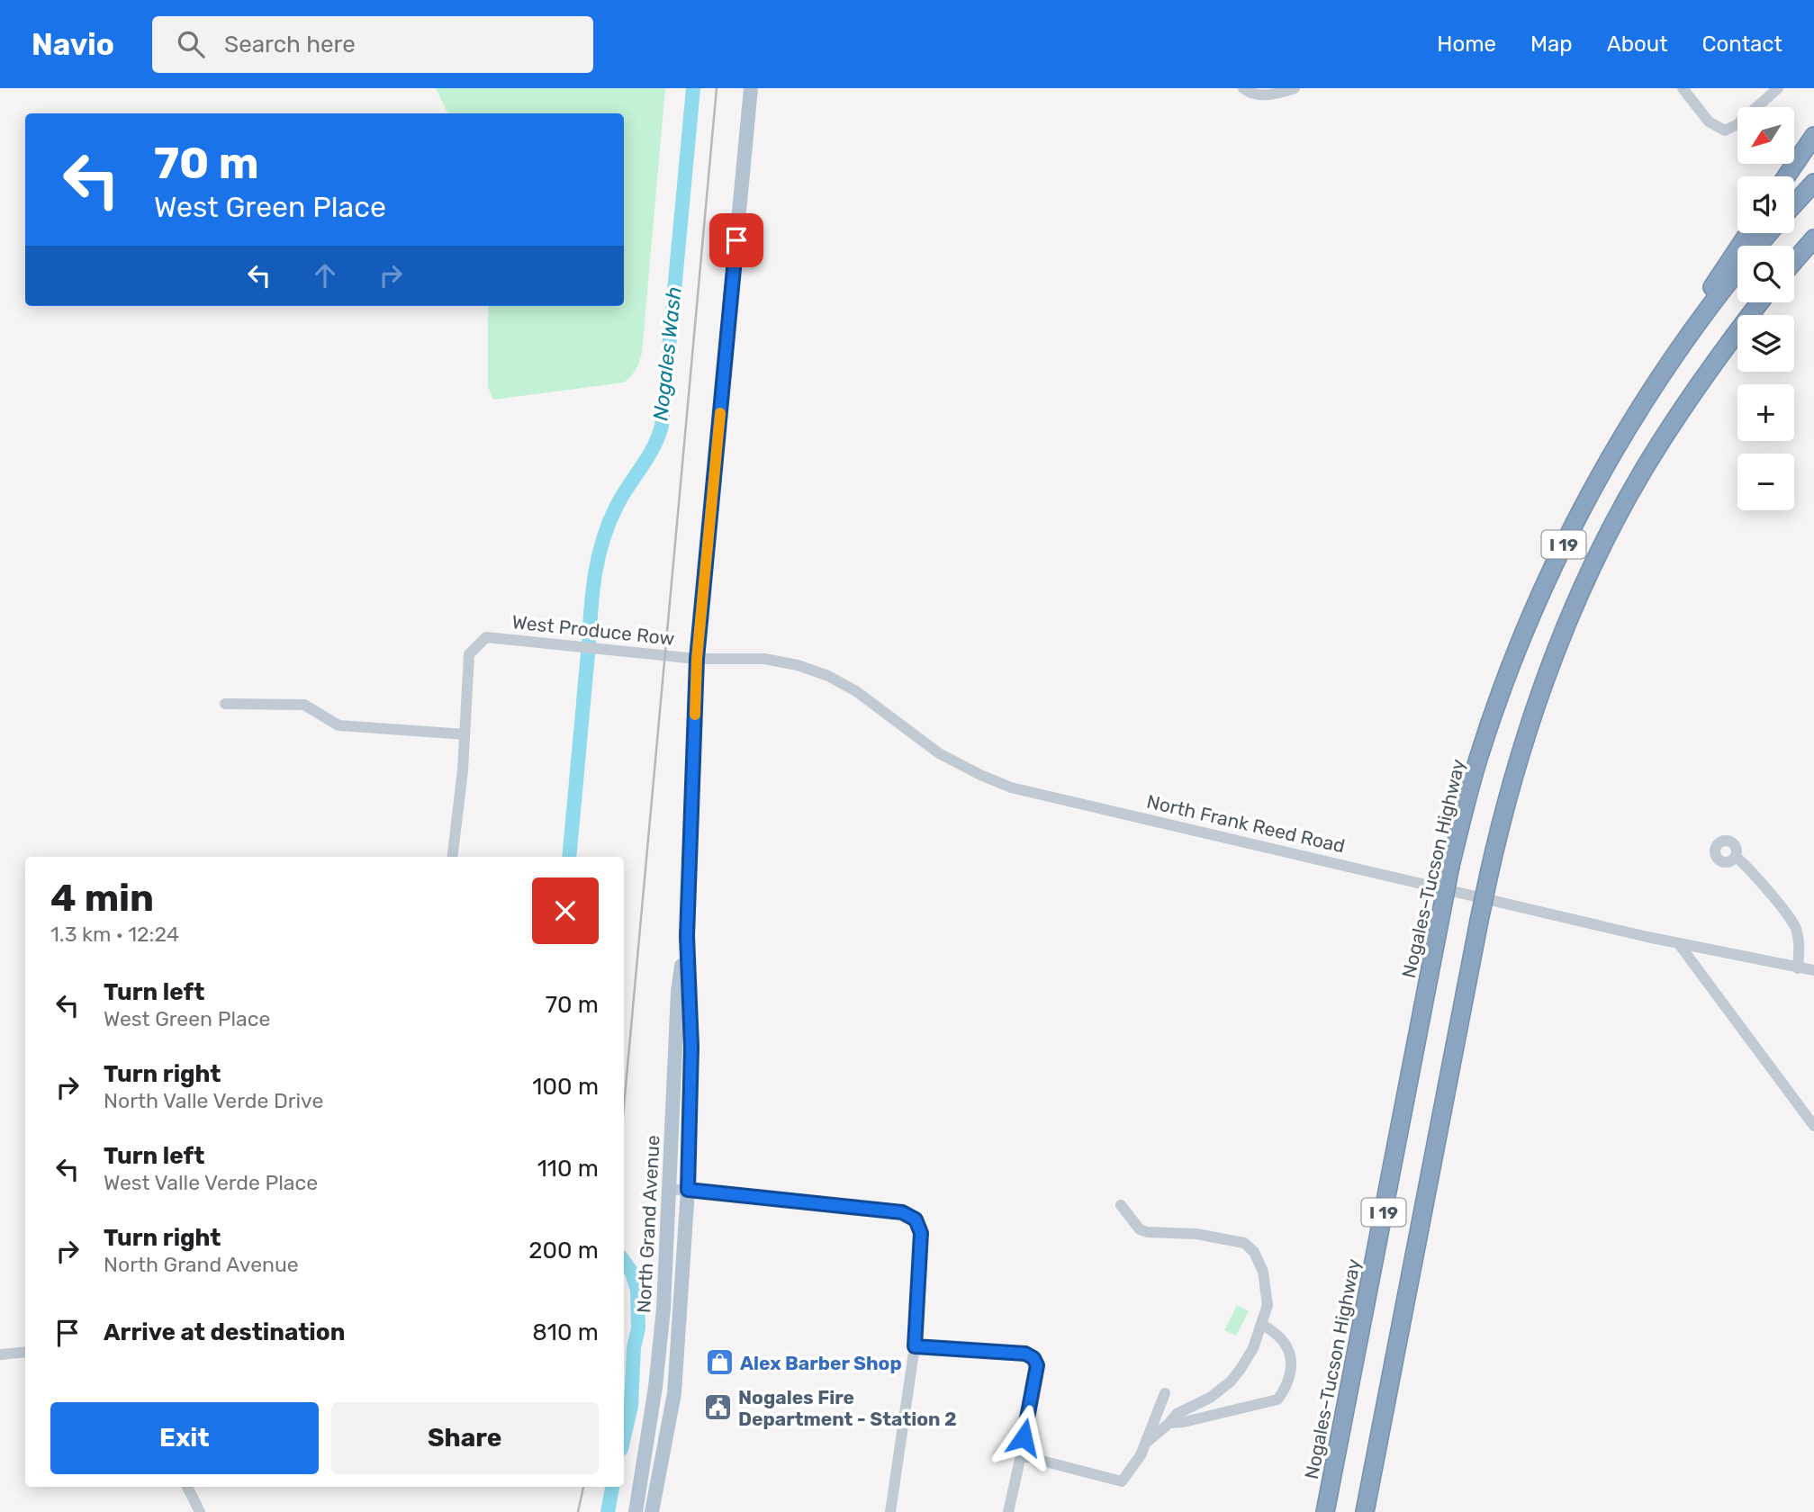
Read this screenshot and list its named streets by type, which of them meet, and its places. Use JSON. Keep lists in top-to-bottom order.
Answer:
{
  "streets": {
    "highway": ["I 19", "Nogales–Tucson Highway"],
    "main road": ["North Grand Avenue"],
    "street": ["West Produce Row", "North Frank Reed Road"]
  },
  "crossings": [
    ["West Produce Row", "North Frank Reed Road"],
    ["West Produce Row", "North Grand Avenue"],
    ["North Frank Reed Road", "North Grand Avenue"]
  ],
  "water": ["Nogales Wash"],
  "places": {
    "shop": ["Alex Barber Shop"],
    "public building": ["Nogales Fire Department - Station 2"]
  },
  "north": "bottom left",
  "page": {
    "header": "Navio",
    "search": "Search here",
    "nav": [
      "Home",
      "Map",
      "About",
      "Contact"
    ],
    "map_buttons": ["+", "−"],
    "turn": ["70 m", "West Green Place"],
    "heading": ["4 min", "1.3 km · 12:24"],
    "list": [
      {
        "name": "Turn left",
        "note": "West Green Place",
        "value": "70 m"
      },
      {
        "name": "Turn right",
        "note": "North Valle Verde Drive",
        "value": "100 m"
      },
      {
        "name": "Turn left",
        "note": "West Valle Verde Place",
        "value": "110 m"
      },
      {
        "name": "Turn right",
        "note": "North Grand Avenue",
        "value": "200 m"
      },
      {
        "name": "Arrive at destination",
        "value": "810 m"
      }
    ],
    "buttons": ["Exit", "Share"]
  }
}
